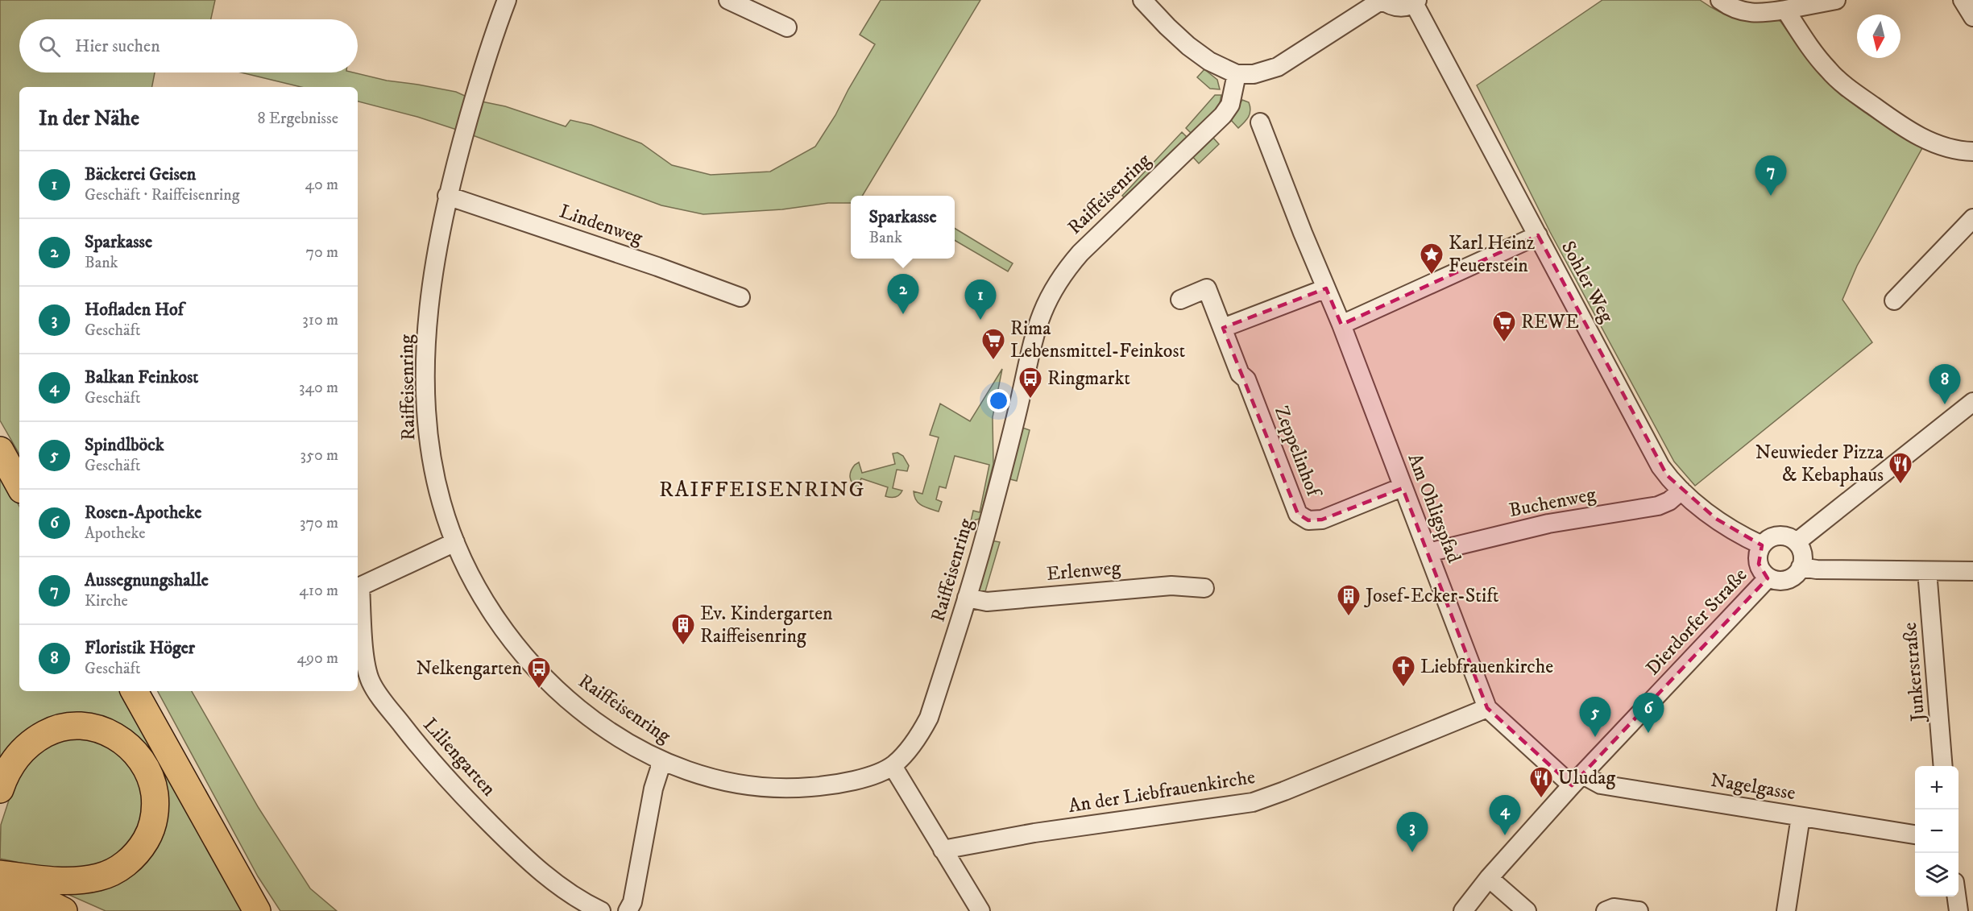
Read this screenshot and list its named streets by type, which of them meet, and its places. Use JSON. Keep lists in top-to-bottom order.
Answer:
{
  "streets": {
    "street": [
      "Raiffeisenring",
      "Lindenweg",
      "Sohler Weg",
      "Zeppelinhof",
      "Buchenweg",
      "Am Ohligspfad",
      "Erlenweg",
      "Dierdorfer Straße",
      "Junkerstraße",
      "Liliengarten",
      "Nagelgasse",
      "An der Liebfrauenkirche"
    ]
  },
  "crossings": [
    ["Raiffeisenring", "Lindenweg"],
    ["Raiffeisenring", "Erlenweg"],
    ["Sohler Weg", "Buchenweg"],
    ["Sohler Weg", "Dierdorfer Straße"],
    ["Zeppelinhof", "Am Ohligspfad"],
    ["Buchenweg", "Am Ohligspfad"],
    ["Am Ohligspfad", "Dierdorfer Straße"],
    ["Am Ohligspfad", "Nagelgasse"],
    ["Am Ohligspfad", "An der Liebfrauenkirche"],
    ["Dierdorfer Straße", "Nagelgasse"]
  ],
  "districts": ["RAIFFEISENRING"],
  "places": {
    "place": ["Karl Heinz Feuerstein"],
    "supermarket": ["REWE", "Rima Lebensmittel-Feinkost"],
    "bus stop": ["Ringmarkt", "Nelkengarten"],
    "restaurant": ["Neuwieder Pizza & Kebaphaus", "Uludag"],
    "building": ["Josef-Ecker-Stift", "Ev. Kindergarten Raiffeisenring"],
    "church": ["Liebfrauenkirche"]
  },
  "north": "bottom",
  "page": {
    "search": "Hier suchen",
    "heading": ["In der Nähe", "8 Ergebnisse"],
    "list": [
      {
        "mark": "1",
        "name": "Bäckerei Geisen",
        "note": "Geschäft · Raiffeisenring",
        "value": "40 m"
      },
      {
        "mark": "2",
        "name": "Sparkasse",
        "note": "Bank",
        "value": "70 m"
      },
      {
        "mark": "3",
        "name": "Hofladen Hof",
        "note": "Geschäft",
        "value": "310 m"
      },
      {
        "mark": "4",
        "name": "Balkan Feinkost",
        "note": "Geschäft",
        "value": "340 m"
      },
      {
        "mark": "5",
        "name": "Spindlböck",
        "note": "Geschäft",
        "value": "350 m"
      },
      {
        "mark": "6",
        "name": "Rosen-Apotheke",
        "note": "Apotheke",
        "value": "370 m"
      },
      {
        "mark": "7",
        "name": "Aussegnungshalle",
        "note": "Kirche",
        "value": "410 m"
      },
      {
        "mark": "8",
        "name": "Floristik Höger",
        "note": "Geschäft",
        "value": "490 m"
      }
    ],
    "pins": [
      "7",
      "2",
      "1",
      "8",
      "6",
      "5",
      "4",
      "3"
    ],
    "popup": ["Sparkasse", "Bank"],
    "map_buttons": ["+", "−"]
  }
}
